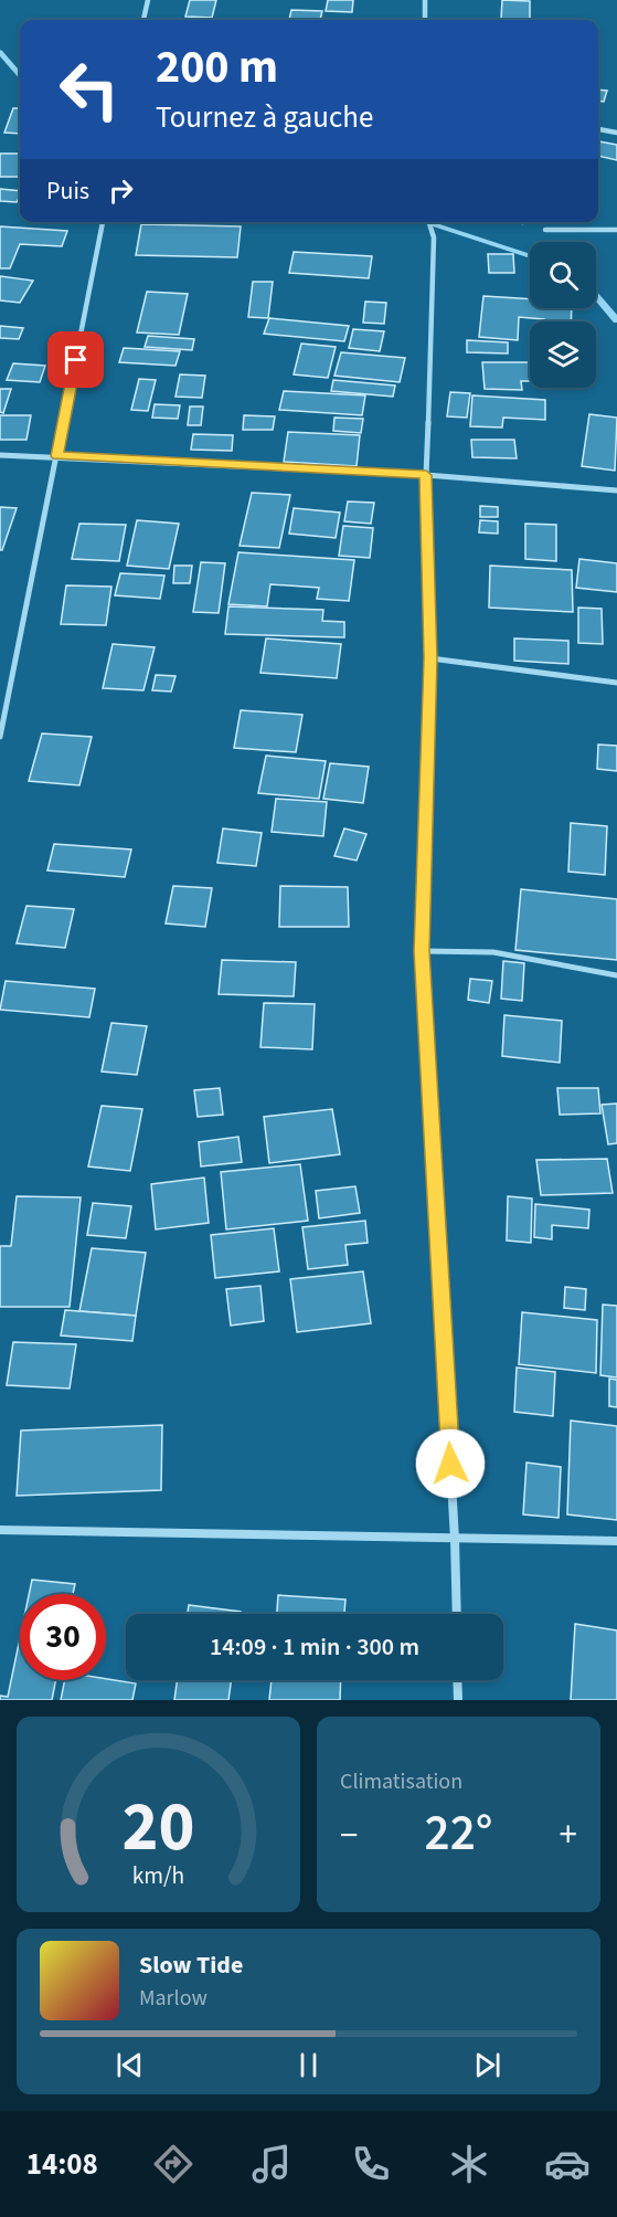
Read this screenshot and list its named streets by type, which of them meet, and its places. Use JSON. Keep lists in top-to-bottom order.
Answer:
{
  "page": {
    "turn": ["200 m", "Tournez à gauche"],
    "then": "Puis",
    "limit": "30",
    "trip": "14:09 · 1 min · 300 m",
    "tile": "Climatisation",
    "heat": ["−", "22°", "+"],
    "song": ["Slow Tide", "Marlow"],
    "tabs": "14:08",
    "gauge": ["20", "km/h"]
  }
}
